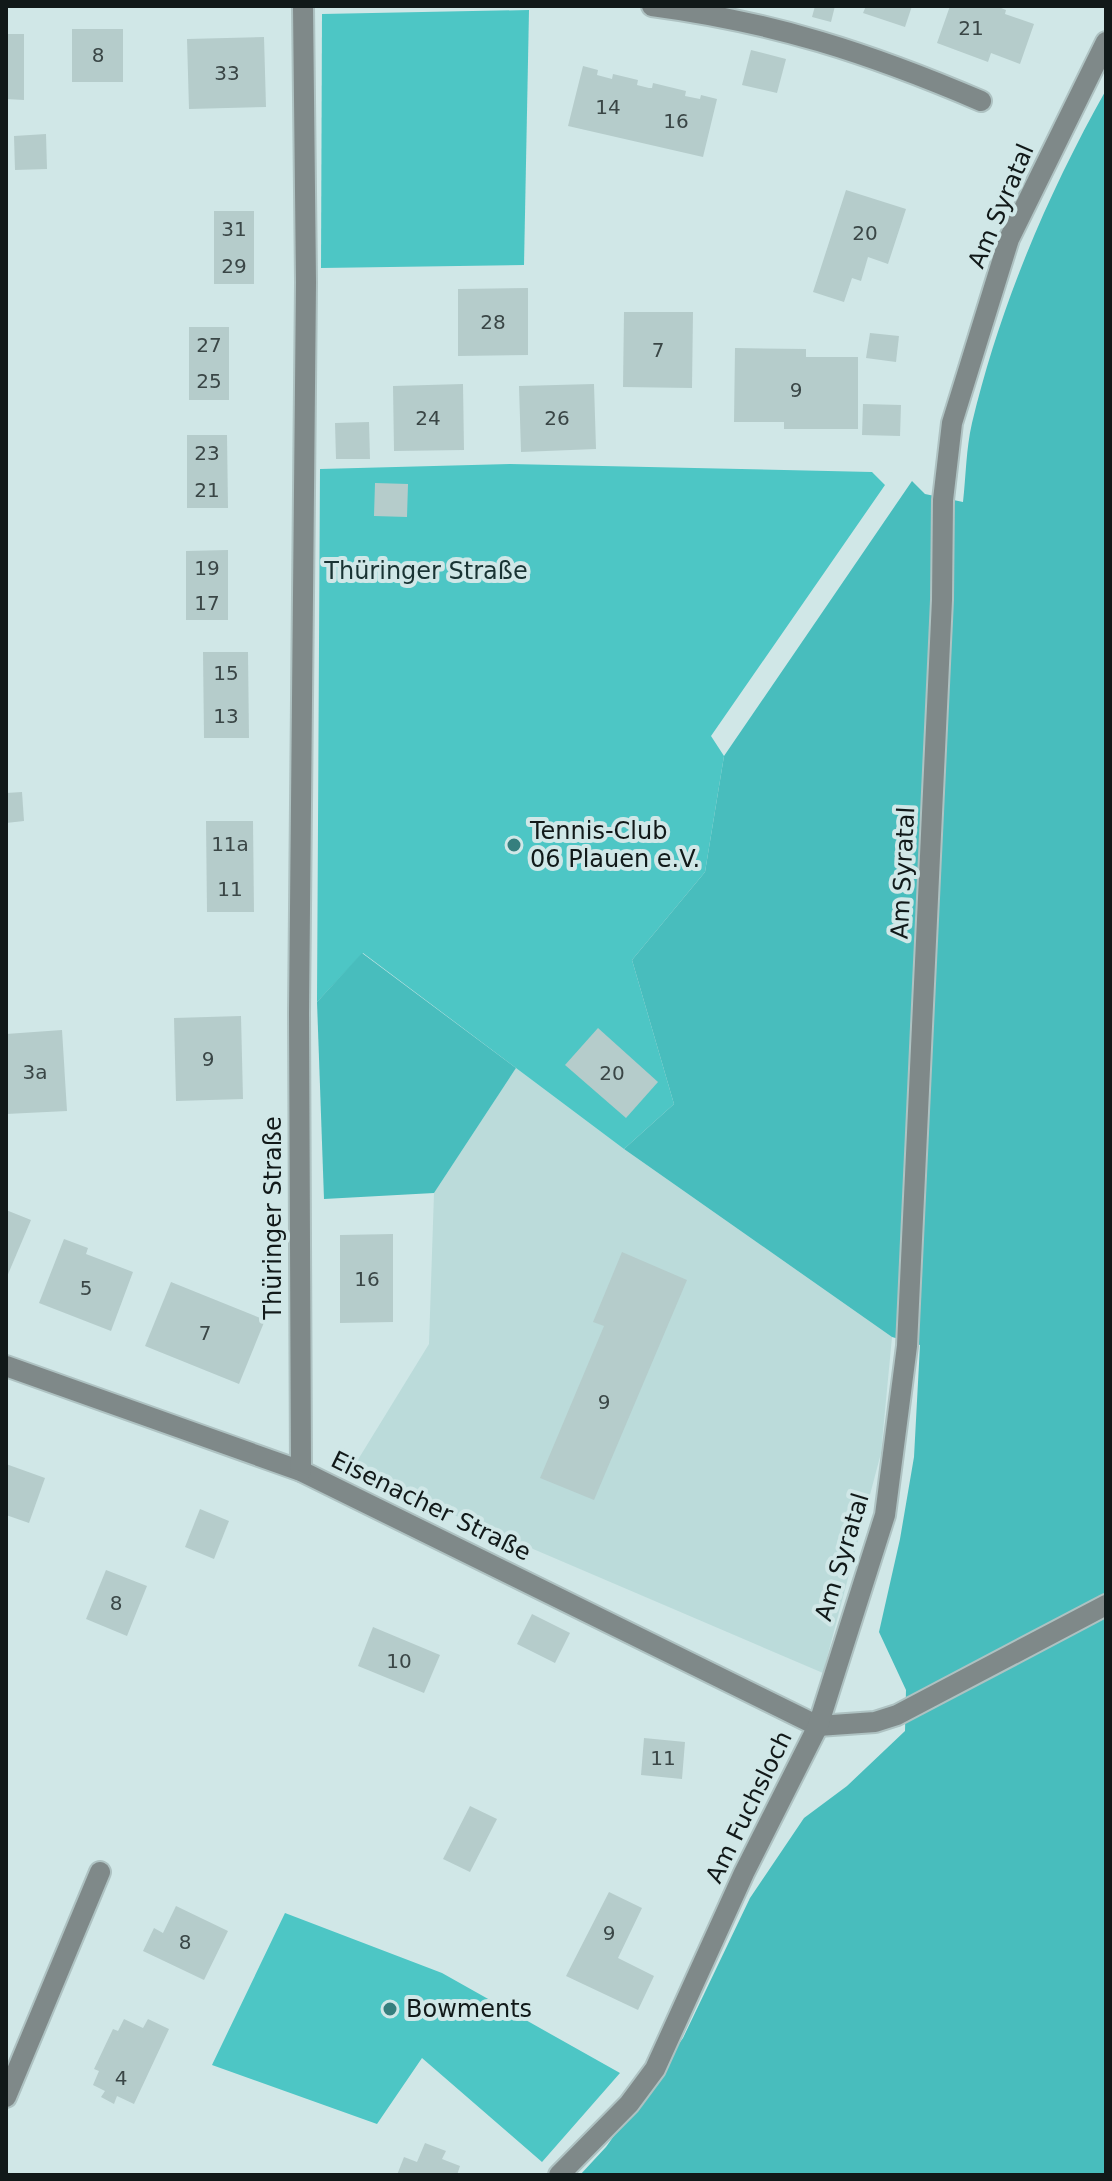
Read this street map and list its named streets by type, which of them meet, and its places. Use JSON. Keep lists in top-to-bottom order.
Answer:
{
  "streets": {
    "street": [
      "Am Syratal",
      "Thüringer Straße",
      "Eisenacher Straße",
      "Am Fuchsloch"
    ]
  },
  "crossings": [
    ["Am Syratal", "Eisenacher Straße"],
    ["Am Syratal", "Am Fuchsloch"],
    ["Thüringer Straße", "Eisenacher Straße"],
    ["Eisenacher Straße", "Am Fuchsloch"]
  ],
  "parks": ["Thüringer Straße"],
  "places": ["Tennis-Club 06 Plauen e.V.", "Bowments"],
  "house_numbers": [
    "21",
    "8",
    "33",
    "14",
    "16",
    "31",
    "20",
    "29",
    "28",
    "27",
    "7",
    "25",
    "9",
    "24",
    "26",
    "23",
    "21",
    "19",
    "17",
    "15",
    "13",
    "11a",
    "11",
    "9",
    "3a",
    "20",
    "16",
    "5",
    "7",
    "9",
    "8",
    "10",
    "11",
    "9",
    "8",
    "4"
  ]
}
